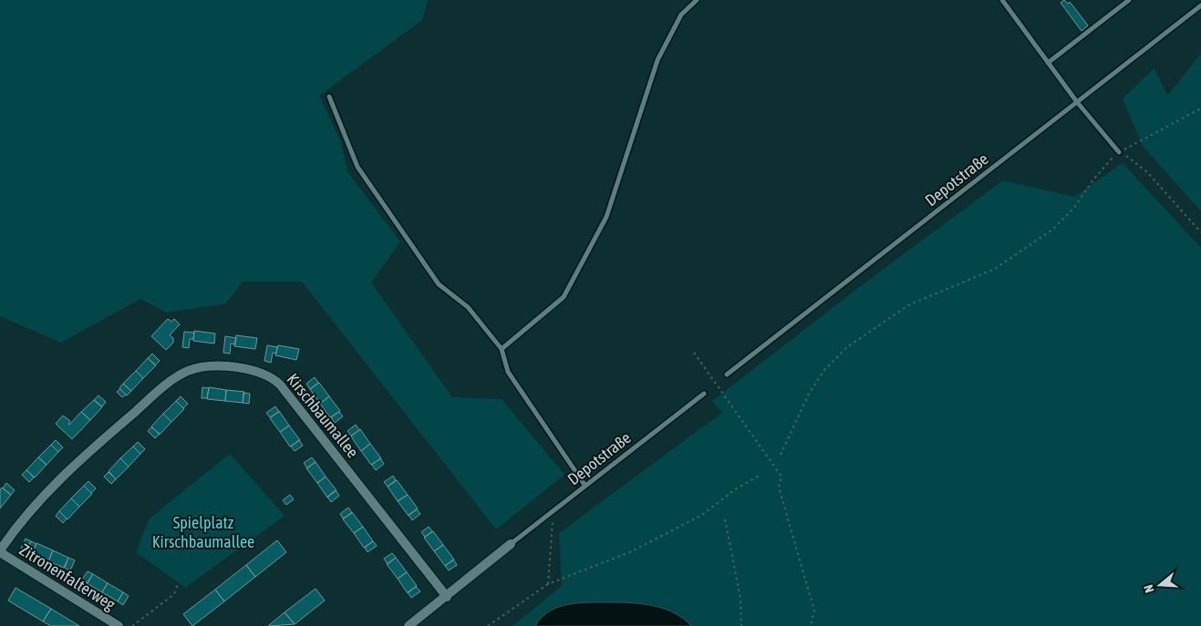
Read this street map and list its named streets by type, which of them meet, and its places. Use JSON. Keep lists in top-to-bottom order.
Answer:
{
  "streets": {
    "street": ["Kirschbaumallee", "Zitronenfalterweg"],
    "lane": ["Depotstraße"]
  },
  "crossings": [
    ["Kirschbaumallee", "Zitronenfalterweg"]
  ],
  "parks": ["Spielplatz Kirschbaumallee"],
  "north": "left"
}
